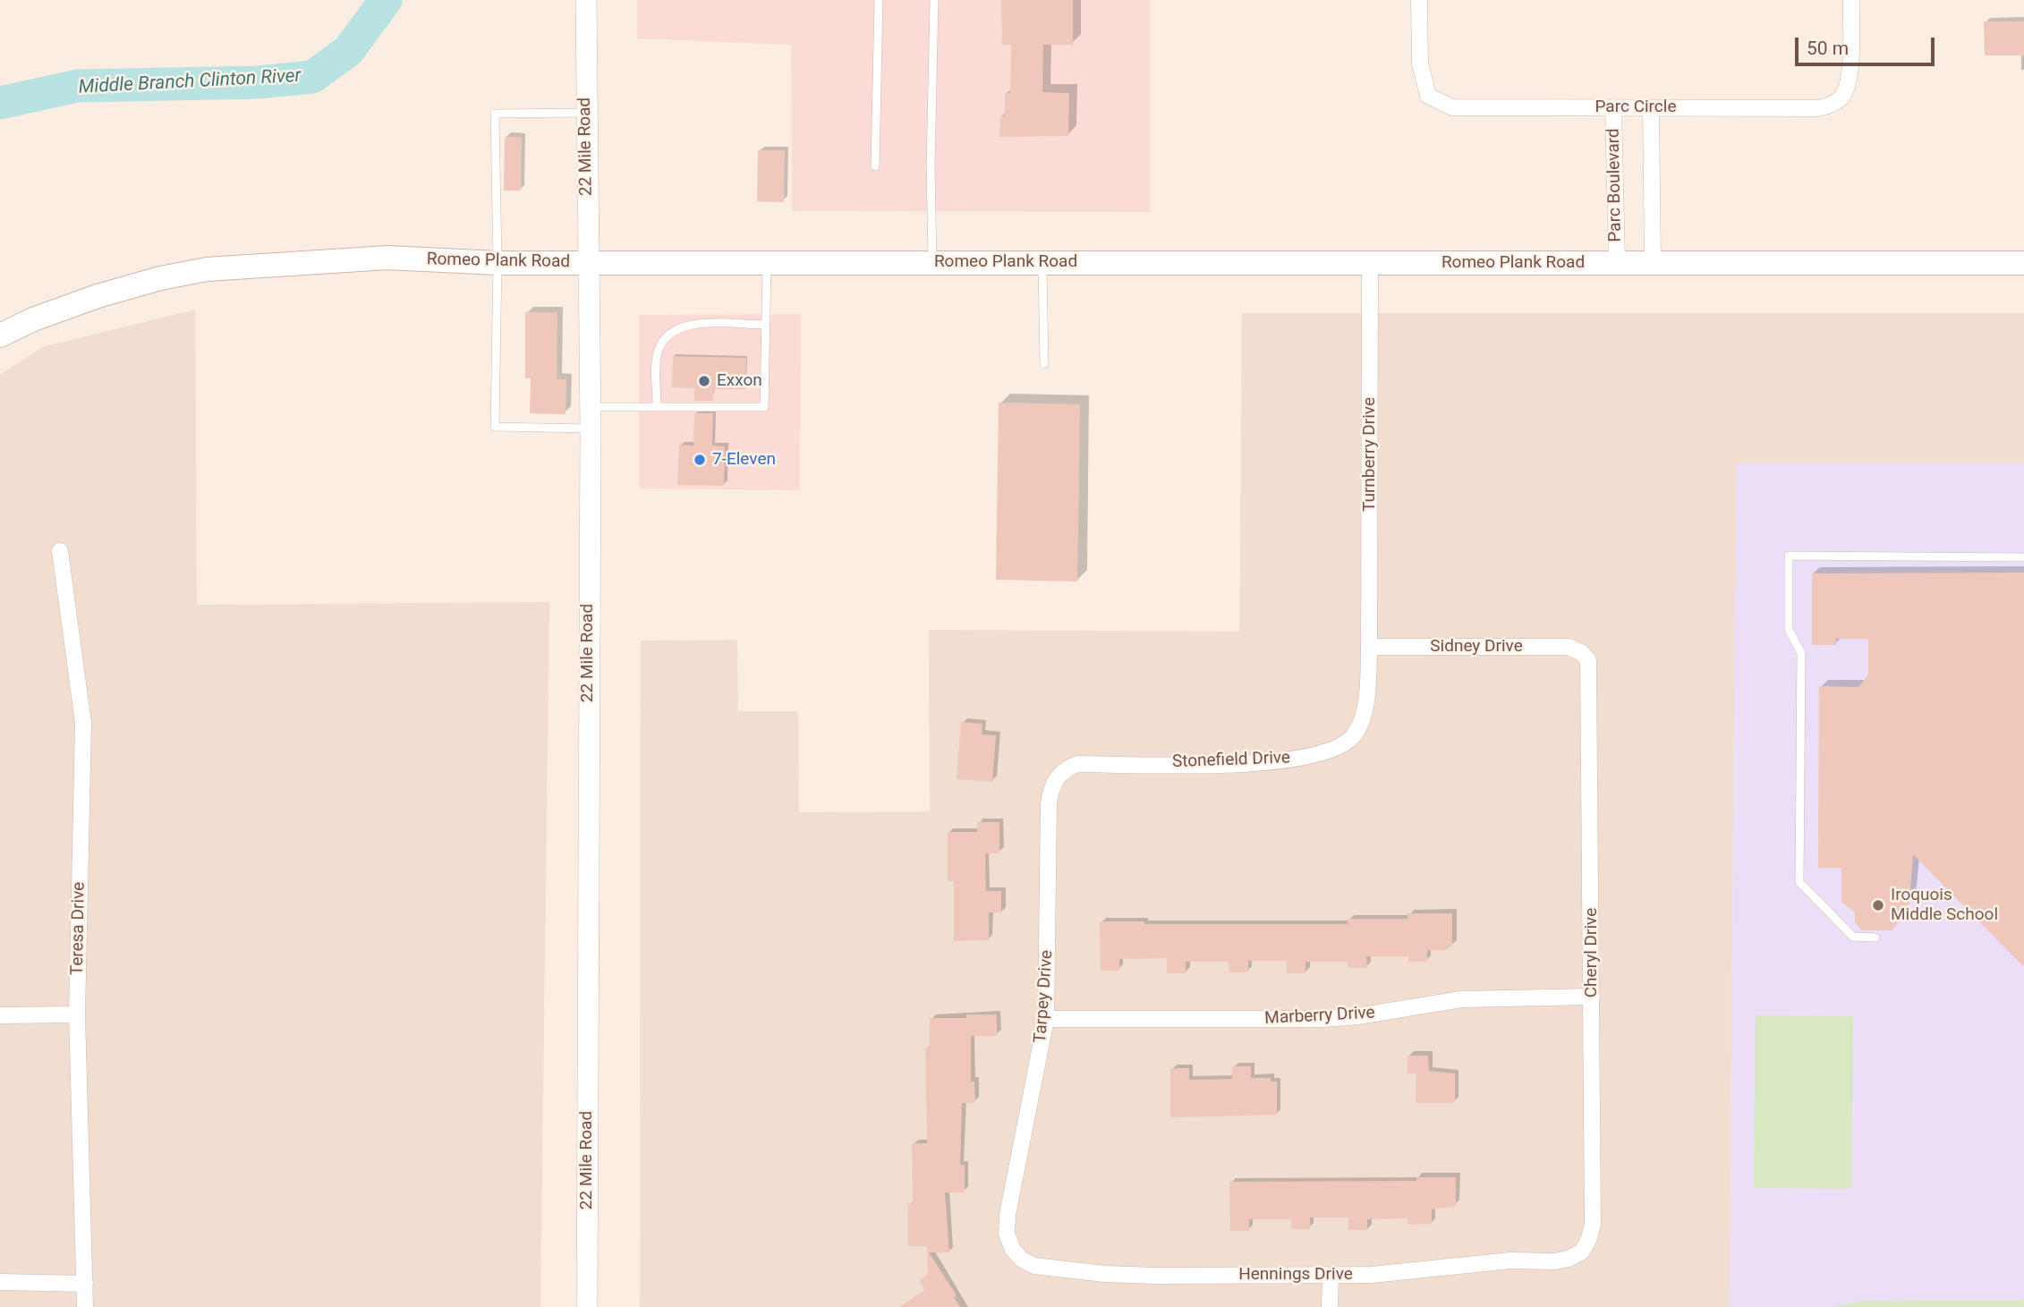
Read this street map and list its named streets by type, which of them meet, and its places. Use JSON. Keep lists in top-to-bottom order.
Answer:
{
  "streets": {
    "main road": ["Romeo Plank Road"],
    "street": [
      "Parc Circle",
      "22 Mile Road",
      "Parc Boulevard",
      "Turnberry Drive",
      "Sidney Drive",
      "Stonefield Drive",
      "Teresa Drive",
      "Cheryl Drive",
      "Tarpey Drive",
      "Marberry Drive",
      "Hennings Drive"
    ]
  },
  "crossings": [
    ["Parc Circle", "Parc Boulevard"],
    ["22 Mile Road", "Romeo Plank Road"],
    ["Parc Boulevard", "Romeo Plank Road"],
    ["Romeo Plank Road", "Turnberry Drive"],
    ["Turnberry Drive", "Sidney Drive"],
    ["Turnberry Drive", "Stonefield Drive"],
    ["Sidney Drive", "Stonefield Drive"],
    ["Sidney Drive", "Cheryl Drive"],
    ["Stonefield Drive", "Tarpey Drive"],
    ["Cheryl Drive", "Marberry Drive"],
    ["Cheryl Drive", "Hennings Drive"],
    ["Tarpey Drive", "Marberry Drive"],
    ["Tarpey Drive", "Hennings Drive"]
  ],
  "water": ["Middle Branch Clinton River"],
  "places": ["Exxon", "7-Eleven", "Iroquois Middle School"],
  "scale_bar": "50 m"
}
